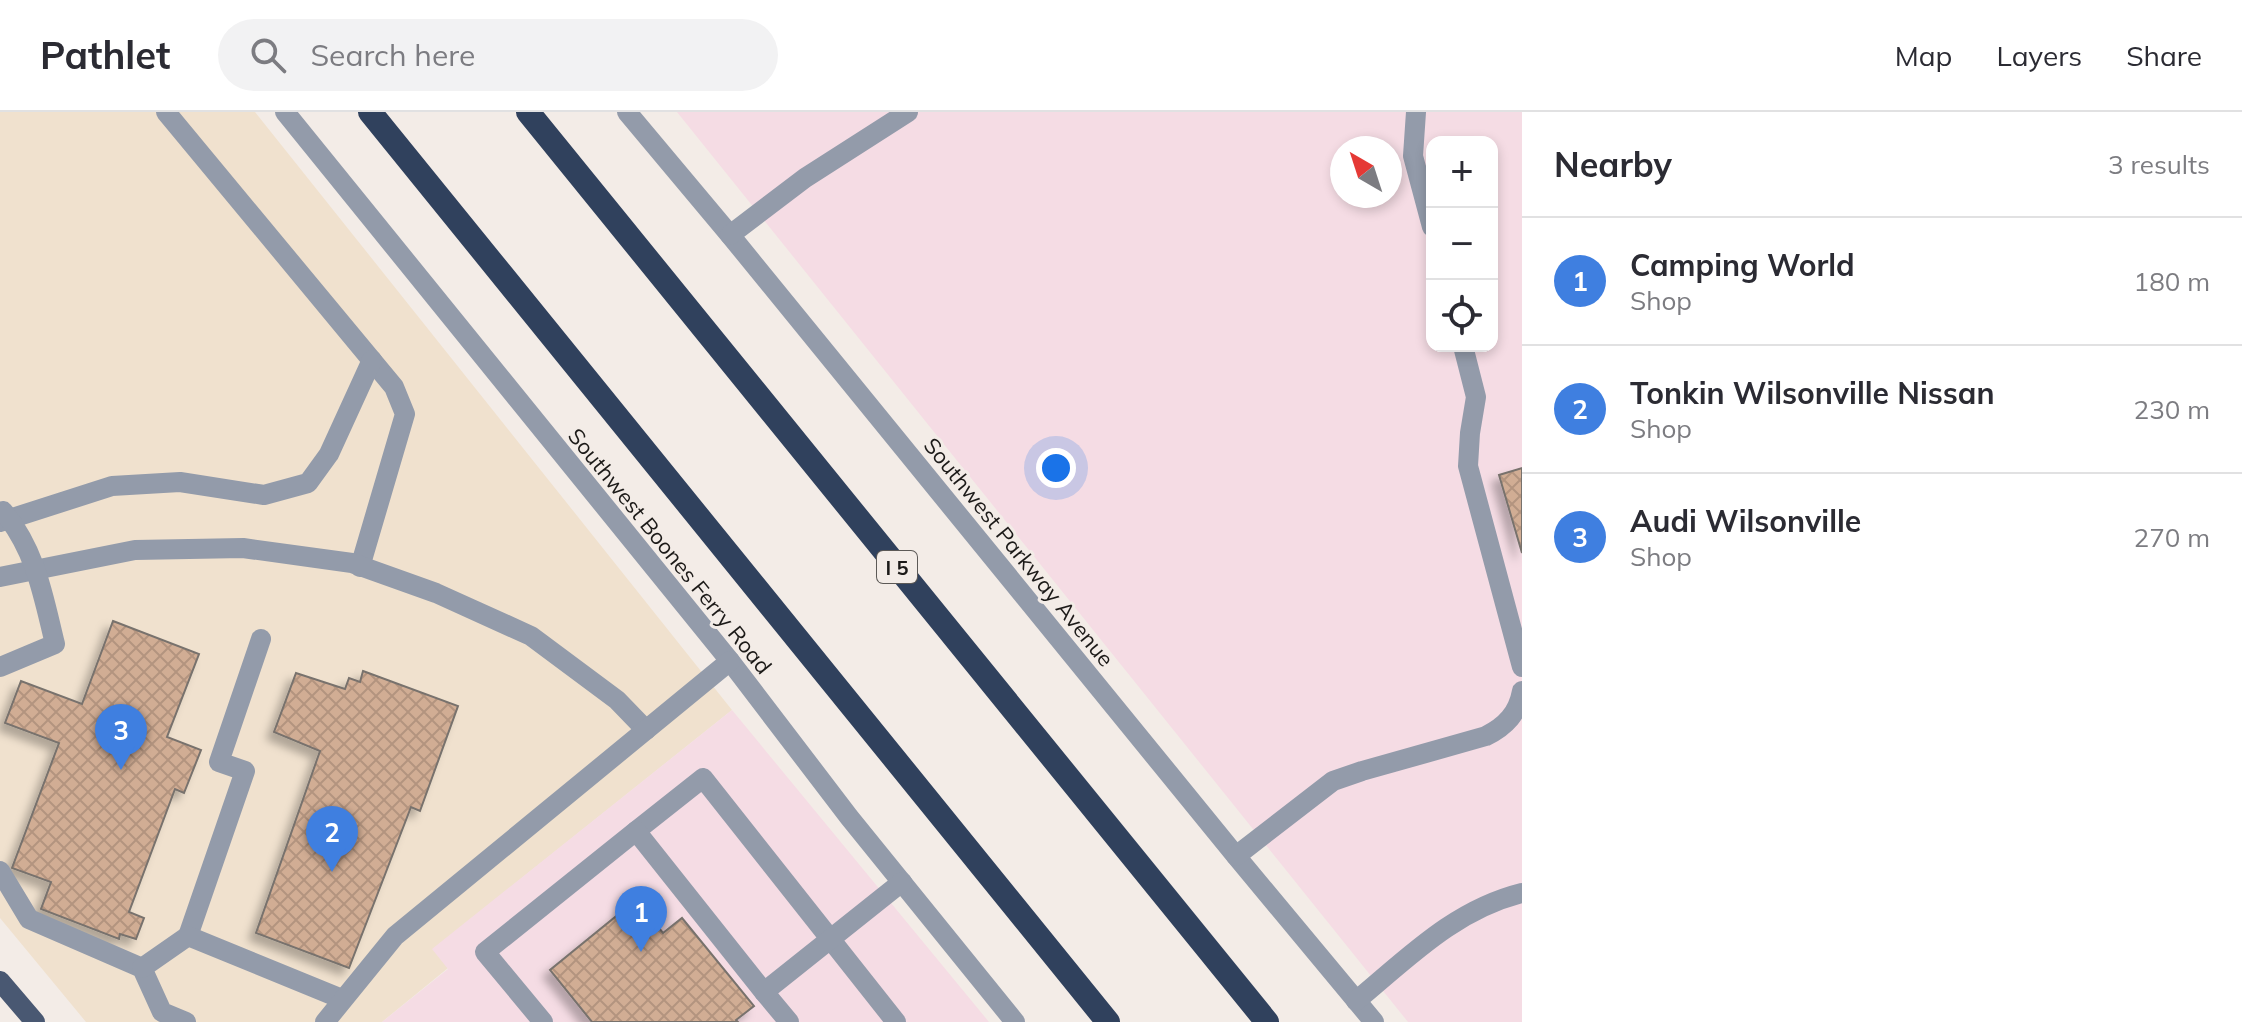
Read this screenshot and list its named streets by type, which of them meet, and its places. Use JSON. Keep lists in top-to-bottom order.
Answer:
{
  "streets": {
    "highway": ["I 5"],
    "street": ["Southwest Boones Ferry Road", "Southwest Parkway Avenue"]
  },
  "north": "top left",
  "page": {
    "header": "Pathlet",
    "search": "Search here",
    "nav": ["Map", "Layers", "Share"],
    "heading": ["Nearby", "3 results"],
    "map_buttons": ["+", "−"],
    "list": [
      {
        "mark": "1",
        "name": "Camping World",
        "note": "Shop",
        "value": "180 m"
      },
      {
        "mark": "2",
        "name": "Tonkin Wilsonville Nissan",
        "note": "Shop",
        "value": "230 m"
      },
      {
        "mark": "3",
        "name": "Audi Wilsonville",
        "note": "Shop",
        "value": "270 m"
      }
    ],
    "pins": ["3", "2", "1"]
  }
}
